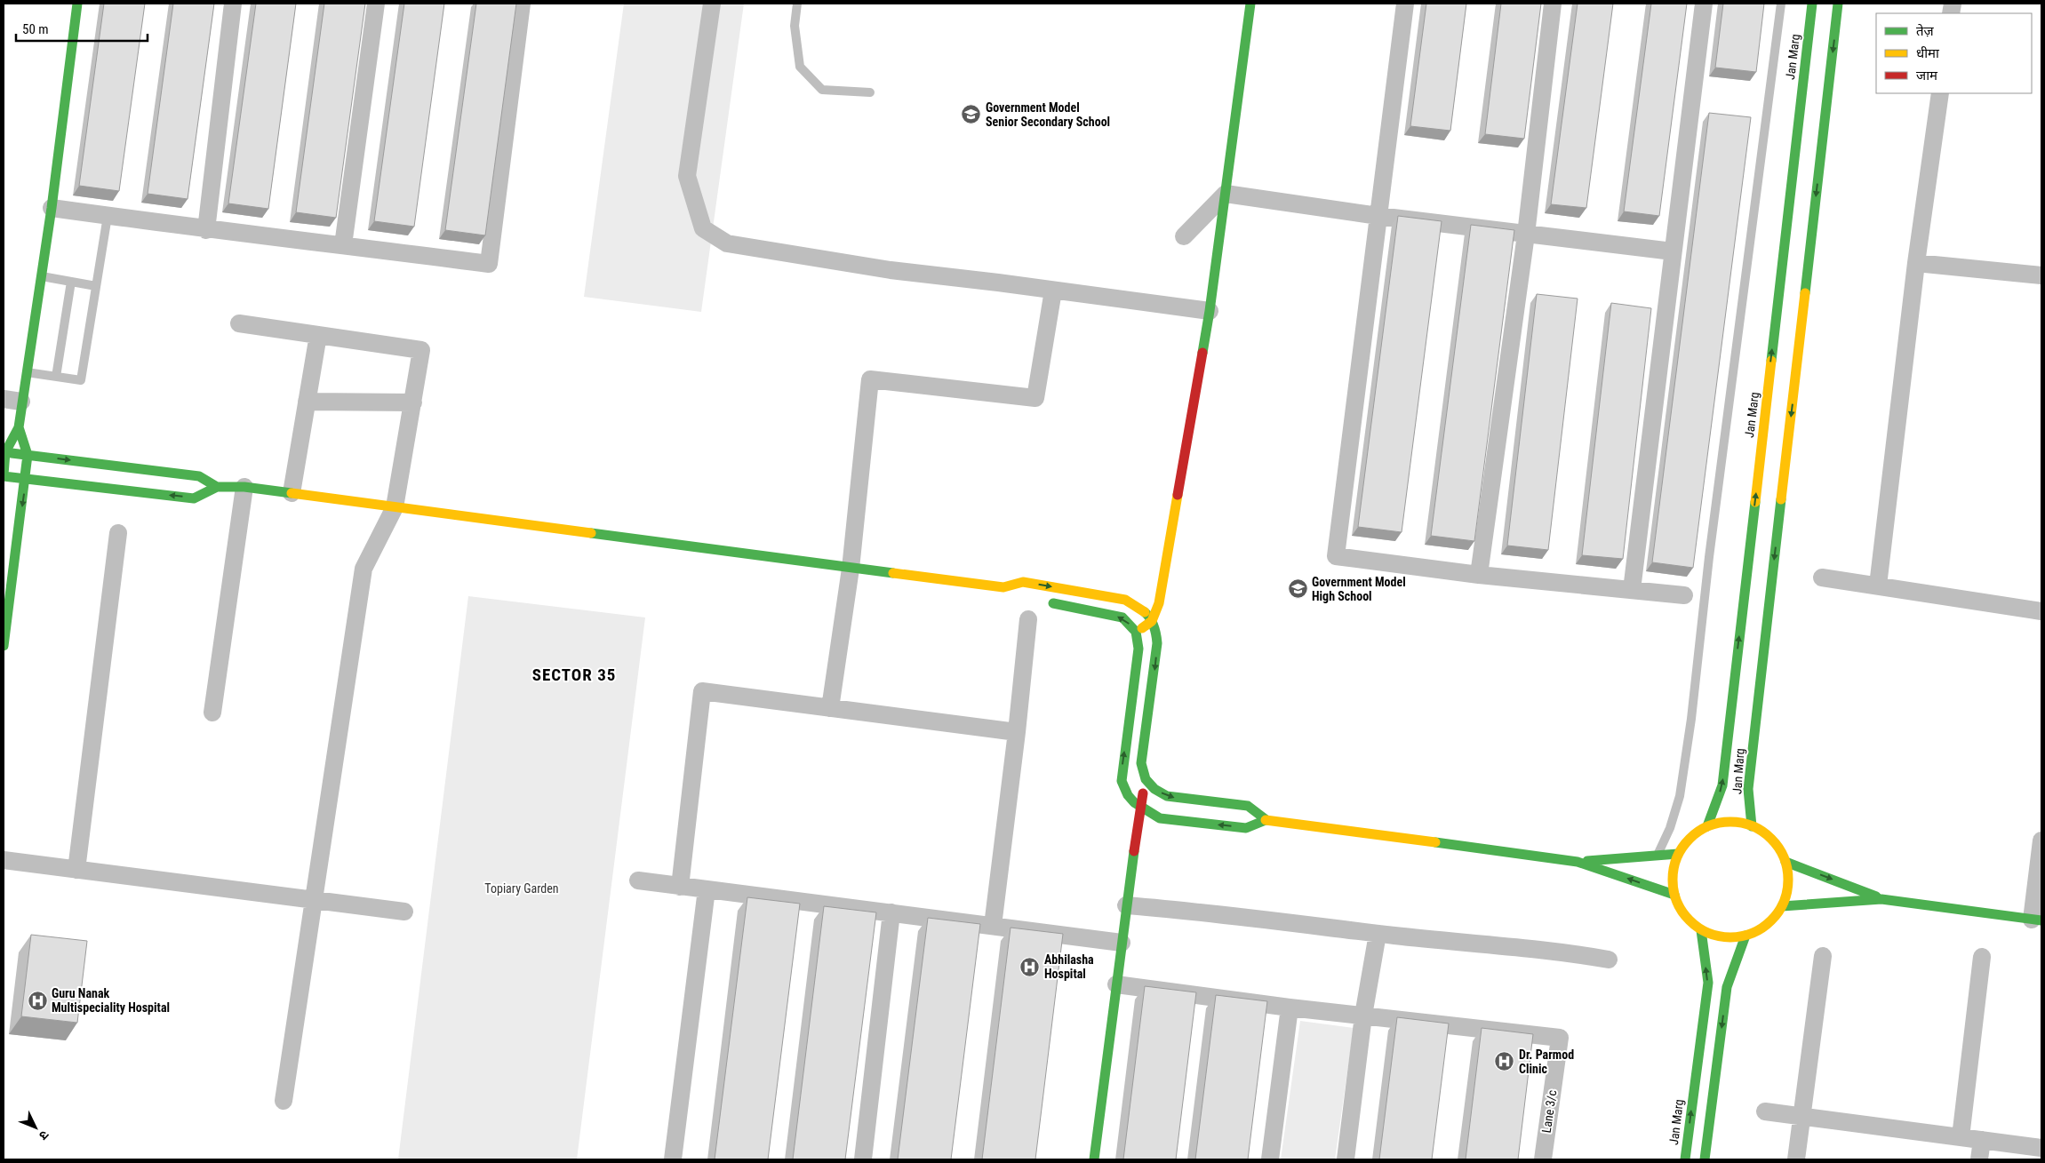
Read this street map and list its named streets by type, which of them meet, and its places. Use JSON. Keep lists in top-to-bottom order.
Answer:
{
  "streets": {
    "street": ["Jan Marg", "Lane 3/c"]
  },
  "districts": ["SECTOR 35"],
  "parks": ["Topiary Garden"],
  "places": {
    "school or university": ["Government Model Senior Secondary School", "Government Model High School"],
    "hospital": ["Abhilasha Hospital", "Guru Nanak Multispeciality Hospital", "Dr. Parmod Clinic"]
  },
  "legend": ["तेज़", "धीमा", "जाम"],
  "scale_bar": "50 m",
  "north": "bottom right"
}
